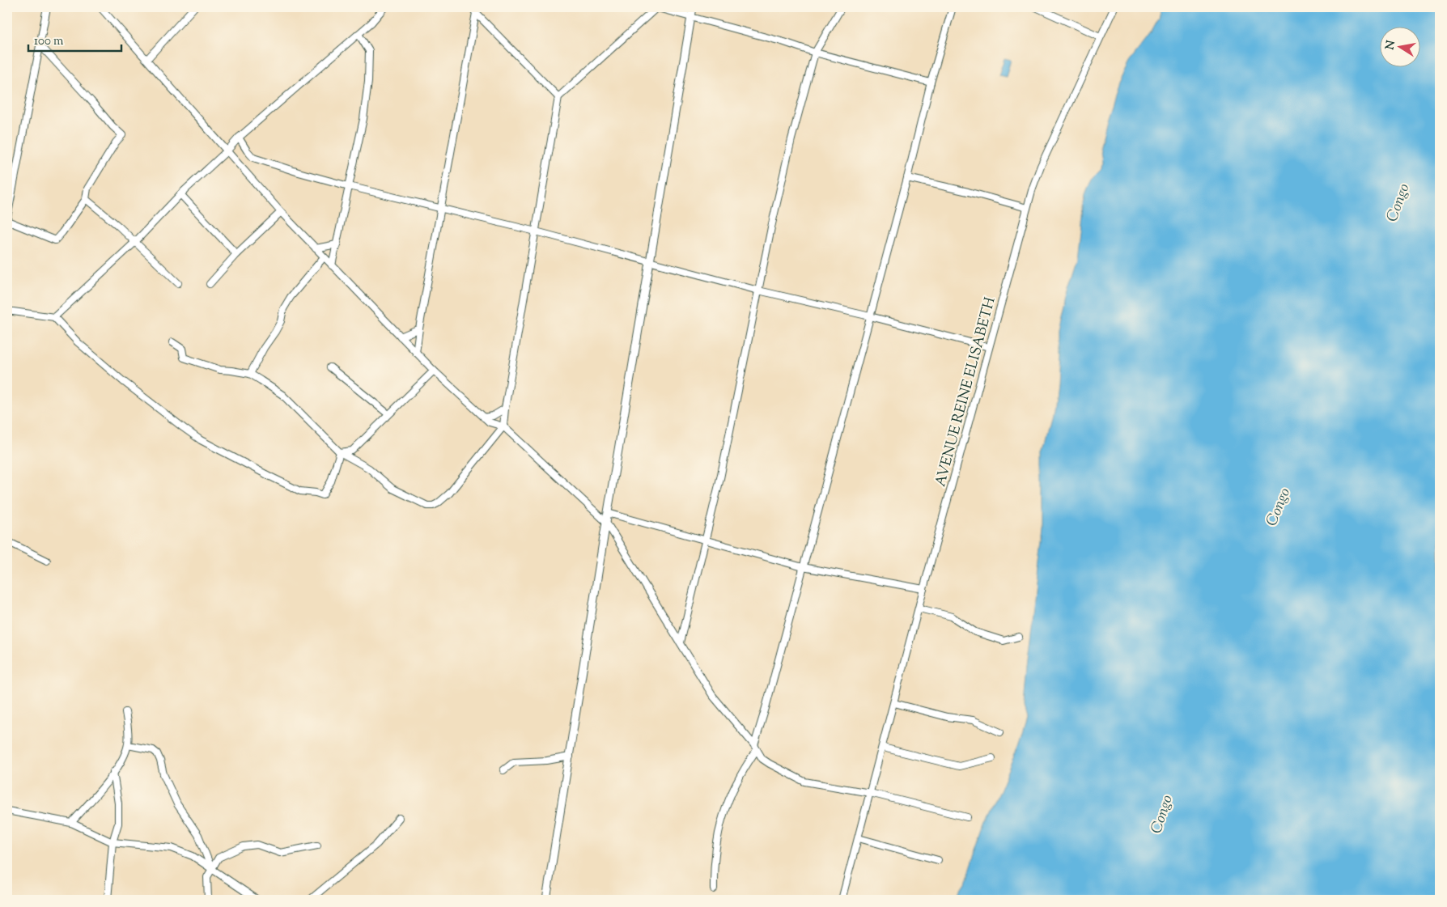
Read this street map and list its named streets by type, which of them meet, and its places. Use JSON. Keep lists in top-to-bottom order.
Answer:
{
  "streets": {
    "street": ["AVENUE REINE ELISABETH"]
  },
  "water": ["Congo"],
  "scale_bar": "100 m",
  "north": "left"
}
